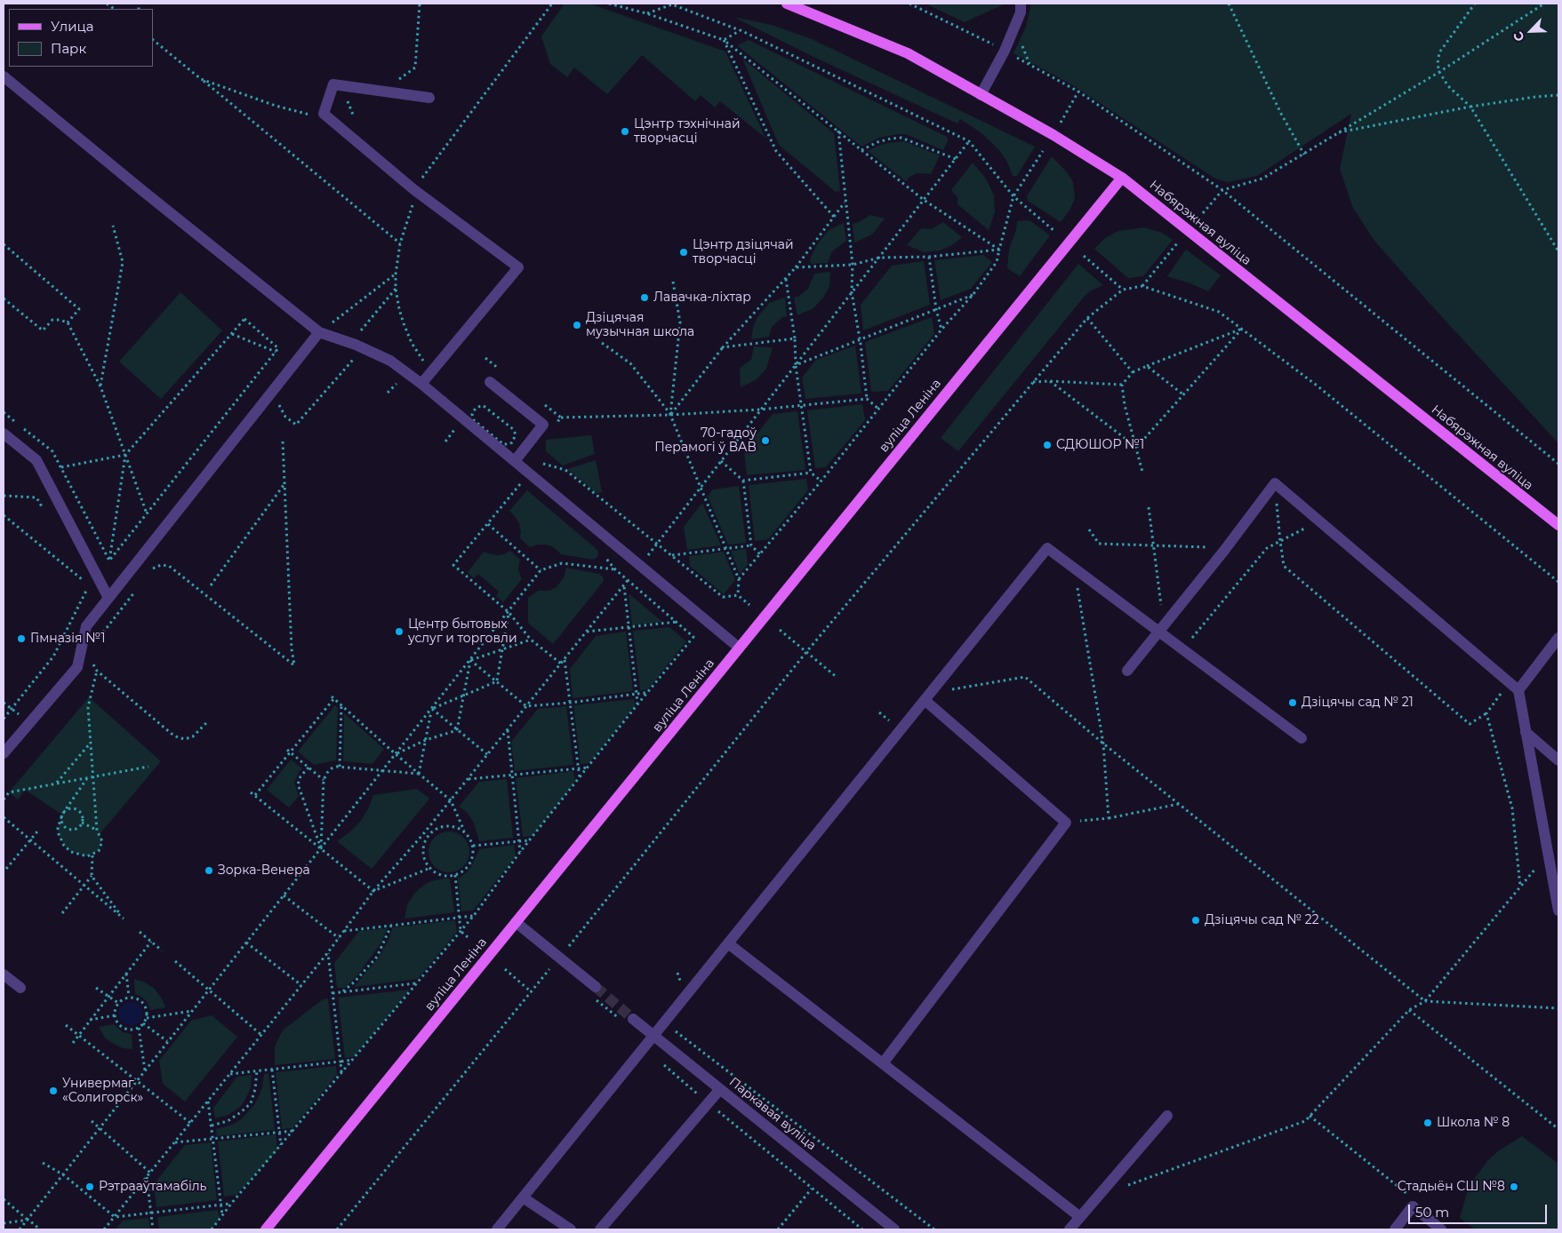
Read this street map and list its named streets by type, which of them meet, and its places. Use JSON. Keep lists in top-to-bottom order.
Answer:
{
  "streets": {
    "main road": ["Набярэжная вуліца", "вуліца Леніна"],
    "street": ["Паркавая вуліца"]
  },
  "crossings": [
    ["Набярэжная вуліца", "вуліца Леніна"]
  ],
  "places": [
    "Цэнтр тэхнічнай творчасці",
    "Цэнтр дзіцячай творчасці",
    "Лавачка-ліхтар",
    "Дзіцячая музычная школа",
    "70-гадоў Перамогі ў ВАВ",
    "СДЮШОР №1",
    "Центр бытовых услуг и торговли",
    "Гімназія №1",
    "Дзіцячы сад № 21",
    "Зорка-Венера",
    "Дзіцячы сад № 22",
    "Универмаг «Солигорск»",
    "Школа № 8",
    "Рэтрааўтамабіль",
    "Стадыён СШ №8"
  ],
  "legend": ["Улица", "Парк"],
  "scale_bar": "50 m",
  "north": "bottom left"
}
